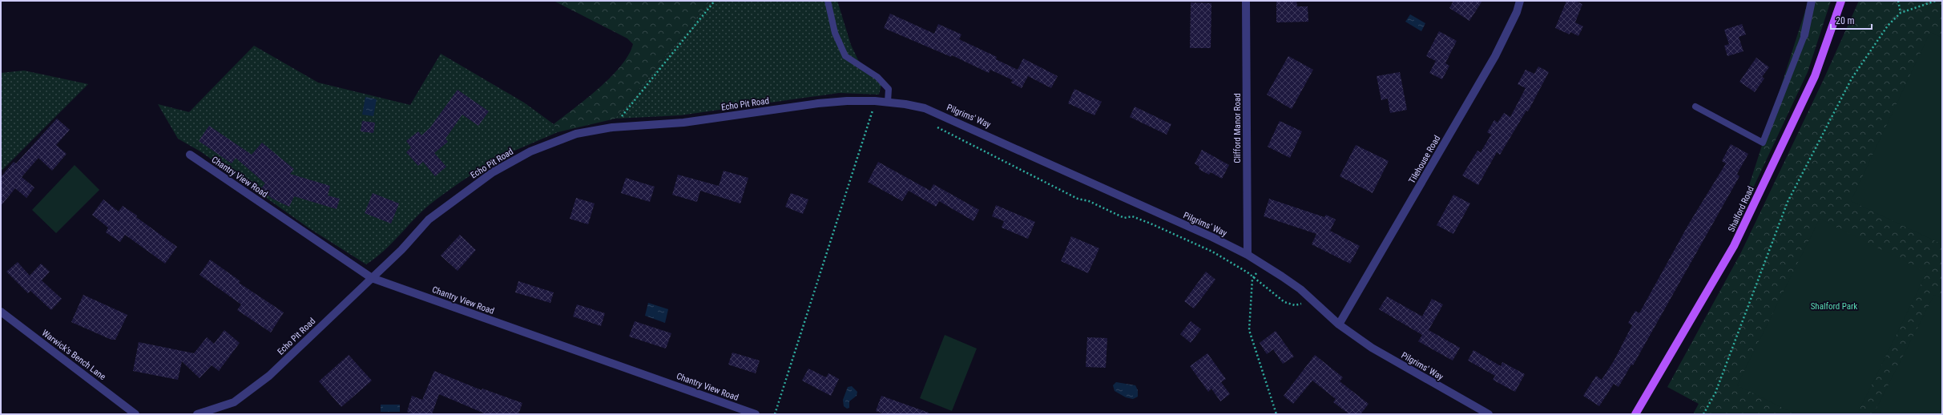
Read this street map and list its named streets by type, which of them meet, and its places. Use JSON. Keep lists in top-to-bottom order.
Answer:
{
  "streets": {
    "main road": ["Shalford Road"],
    "street": [
      "Echo Pit Road",
      "Pilgrims' Way",
      "Clifford Manor Road",
      "Tilehouse Road",
      "Chantry View Road",
      "Warwick's Bench Lane"
    ]
  },
  "crossings": [
    ["Echo Pit Road", "Pilgrims' Way"],
    ["Echo Pit Road", "Chantry View Road"],
    ["Pilgrims' Way", "Clifford Manor Road"],
    ["Pilgrims' Way", "Tilehouse Road"]
  ],
  "parks": ["Shalford Park"],
  "scale_bar": "20 m"
}
